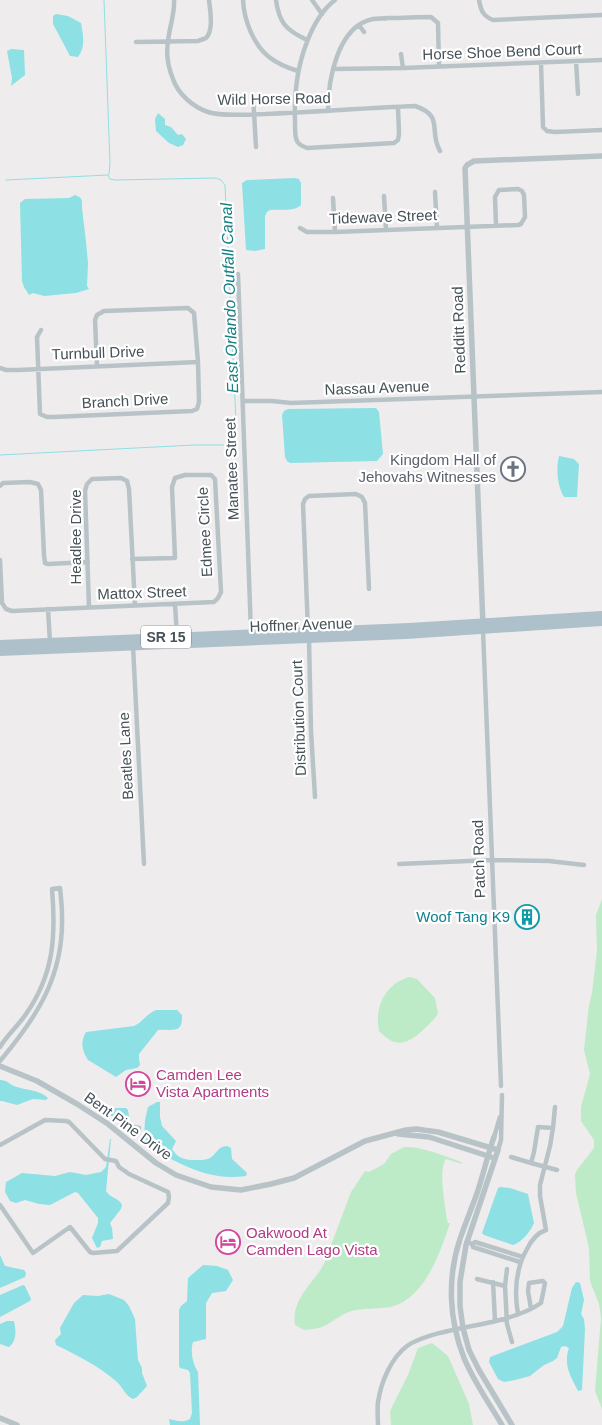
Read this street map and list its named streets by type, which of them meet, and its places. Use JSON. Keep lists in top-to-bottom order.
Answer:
{
  "streets": {
    "main road": ["Hoffner Avenue", "SR 15"],
    "street": [
      "Horse Shoe Bend Court",
      "Wild Horse Road",
      "Tidewave Street",
      "Redditt Road",
      "Turnbull Drive",
      "Nassau Avenue",
      "Branch Drive",
      "Manatee Street",
      "Edmee Circle",
      "Headlee Drive",
      "Mattox Street",
      "Distribution Court",
      "Beatles Lane",
      "Patch Road",
      "Bent Pine Drive"
    ]
  },
  "crossings": [
    ["Tidewave Street", "Redditt Road"],
    ["Redditt Road", "Nassau Avenue"],
    ["Redditt Road", "Hoffner Avenue"],
    ["Redditt Road", "Patch Road"],
    ["Turnbull Drive", "Branch Drive"],
    ["Nassau Avenue", "Manatee Street"],
    ["Manatee Street", "Hoffner Avenue"],
    ["Edmee Circle", "Headlee Drive"],
    ["Edmee Circle", "Mattox Street"],
    ["Headlee Drive", "Mattox Street"],
    ["Hoffner Avenue", "Distribution Court"],
    ["Hoffner Avenue", "Beatles Lane"],
    ["Hoffner Avenue", "Patch Road"]
  ],
  "water": ["East Orlando Outfall Canal"],
  "places": {
    "church": ["Kingdom Hall of Jehovahs Witnesses"],
    "building": ["Woof Tang K9"],
    "hotel": ["Camden Lee Vista Apartments", "Oakwood At Camden Lago Vista"]
  }
}
